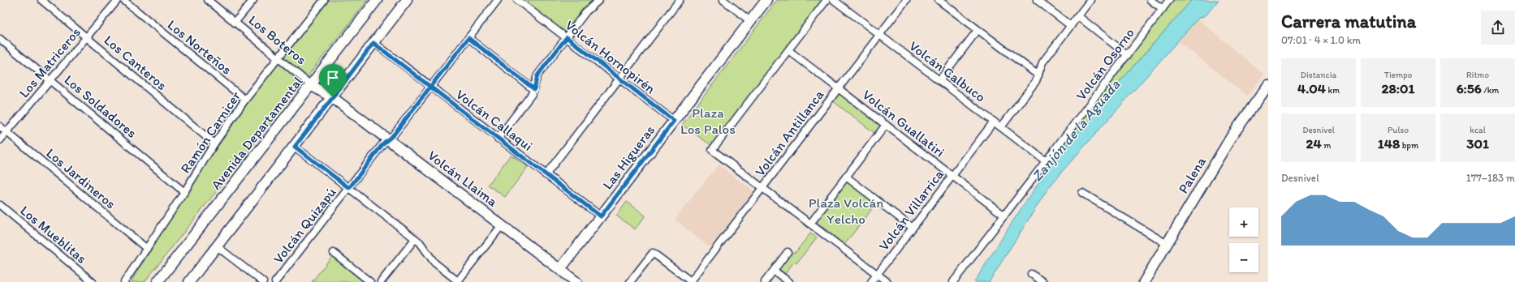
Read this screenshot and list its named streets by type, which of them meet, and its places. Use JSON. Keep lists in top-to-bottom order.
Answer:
{
  "streets": {
    "street": [
      "Los Boteros",
      "Los Norteños",
      "Volcán Hornopirén",
      "Los Matriceros",
      "Los Canteros",
      "Volcán Osorno",
      "Volcán Calbuco",
      "Los Soldadores",
      "Volcán Callaqui",
      "Volcán Guallatiri",
      "Ramón Carnicer",
      "Avenida Departamental",
      "Volcán Antillanca",
      "Las Higueras",
      "Palena",
      "Los Jardineros",
      "Volcán Llaima",
      "Volcán Villarrica",
      "Volcán Quizapú",
      "Los Mueblitas"
    ]
  },
  "crossings": [
    ["Los Boteros", "Ramón Carnicer"],
    ["Los Boteros", "Avenida Departamental"],
    ["Los Boteros", "Volcán Llaima"],
    ["Los Norteños", "Ramón Carnicer"],
    ["Volcán Hornopirén", "Las Higueras"],
    ["Los Matriceros", "Los Canteros"],
    ["Los Matriceros", "Los Soldadores"],
    ["Los Matriceros", "Los Jardineros"],
    ["Los Canteros", "Ramón Carnicer"],
    ["Volcán Osorno", "Volcán Calbuco"],
    ["Volcán Osorno", "Volcán Guallatiri"],
    ["Volcán Calbuco", "Volcán Antillanca"],
    ["Volcán Calbuco", "Volcán Villarrica"],
    ["Los Soldadores", "Ramón Carnicer"],
    ["Volcán Callaqui", "Las Higueras"],
    ["Volcán Callaqui", "Volcán Quizapú"],
    ["Volcán Guallatiri", "Volcán Antillanca"],
    ["Volcán Guallatiri", "Volcán Villarrica"],
    ["Ramón Carnicer", "Los Jardineros"],
    ["Las Higueras", "Volcán Llaima"],
    ["Volcán Llaima", "Volcán Quizapú"]
  ],
  "water": ["Zanjón de la Aguada"],
  "parks": ["Plaza Los Palos", "Plaza Volcán Yelcho"],
  "page": {
    "heading": ["Carrera matutina", "07:01 · 4 × 1.0 km"],
    "stats": [
      ["Distancia", "4.04 km"],
      ["Tiempo", "28:01"],
      ["Ritmo", "6:56 /km"],
      ["Desnivel", "24 m"],
      ["Pulso", "148 bpm"],
      ["kcal", "301"]
    ],
    "chart": ["Desnivel", "177–183 m"],
    "map_buttons": ["+", "−"]
  }
}
